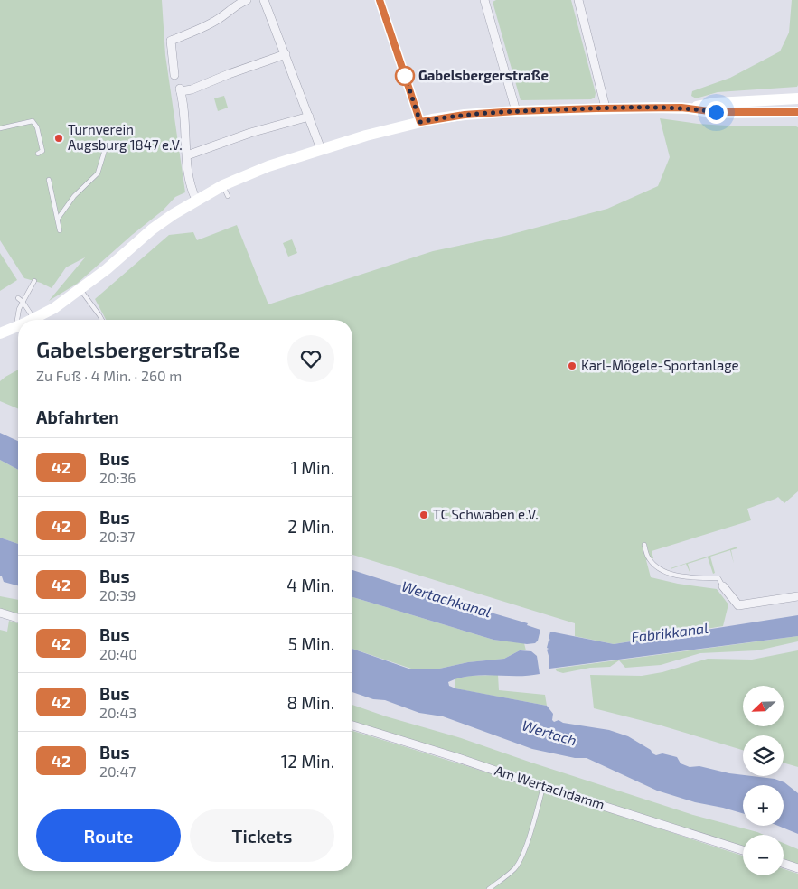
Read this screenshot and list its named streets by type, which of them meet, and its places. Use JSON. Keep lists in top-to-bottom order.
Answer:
{
  "streets": {
    "street": ["Am Wertachdamm"]
  },
  "water": ["Wertachkanal", "Fabrikkanal", "Wertach"],
  "places": [
    "Gabelsbergerstraße",
    "Turnverein Augsburg 1847 e.V.",
    "Karl-Mögele-Sportanlage",
    "TC Schwaben e.V."
  ],
  "lines": ["bus line 42"],
  "north": "bottom left",
  "page": {
    "heading": [
      ["Gabelsbergerstraße", "Zu Fuß · 4 Min. · 260 m"],
      "Abfahrten"
    ],
    "list": [
      {
        "mark": "42",
        "name": "Bus",
        "note": "20:36",
        "value": "1 Min."
      },
      {
        "mark": "42",
        "name": "Bus",
        "note": "20:37",
        "value": "2 Min."
      },
      {
        "mark": "42",
        "name": "Bus",
        "note": "20:39",
        "value": "4 Min."
      },
      {
        "mark": "42",
        "name": "Bus",
        "note": "20:40",
        "value": "5 Min."
      },
      {
        "mark": "42",
        "name": "Bus",
        "note": "20:43",
        "value": "8 Min."
      },
      {
        "mark": "42",
        "name": "Bus",
        "note": "20:47",
        "value": "12 Min."
      }
    ],
    "map_buttons": ["+", "−"],
    "buttons": ["Route", "Tickets"]
  }
}
